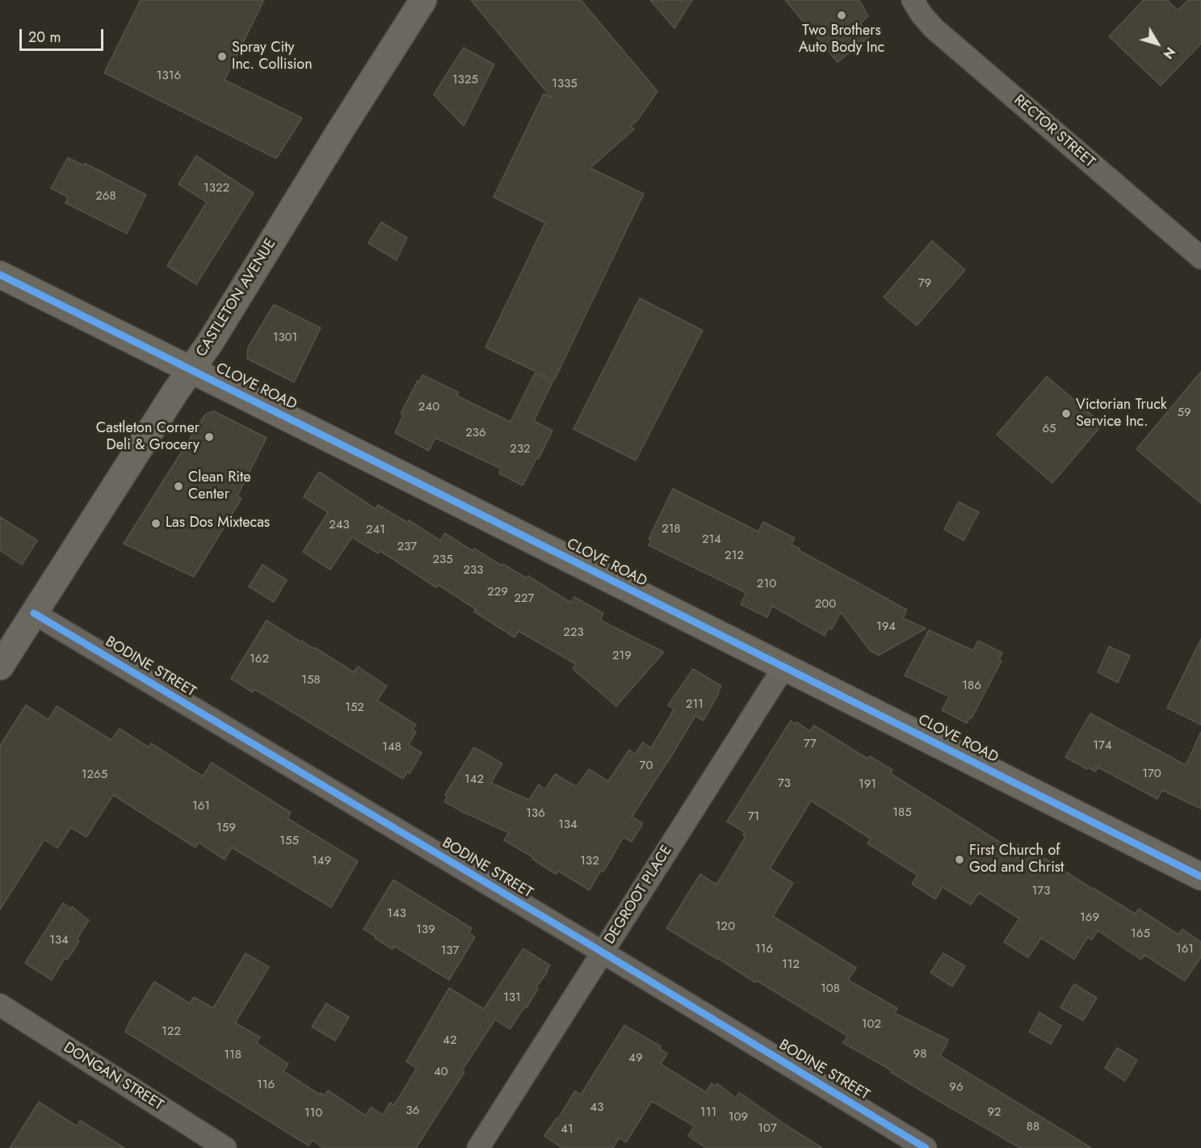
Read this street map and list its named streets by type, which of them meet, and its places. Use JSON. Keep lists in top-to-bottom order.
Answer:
{
  "streets": {
    "street": [
      "RECTOR STREET",
      "CASTLETON AVENUE",
      "CLOVE ROAD",
      "BODINE STREET",
      "DEGROOT PLACE",
      "DONGAN STREET"
    ]
  },
  "crossings": [
    ["CASTLETON AVENUE", "CLOVE ROAD"],
    ["CASTLETON AVENUE", "BODINE STREET"],
    ["CLOVE ROAD", "DEGROOT PLACE"],
    ["BODINE STREET", "DEGROOT PLACE"]
  ],
  "places": [
    "Two Brothers Auto Body Inc",
    "Spray City Inc. Collision",
    "Victorian Truck Service Inc.",
    "Castleton Corner Deli & Grocery",
    "Clean Rite Center",
    "Las Dos Mixtecas",
    "First Church of God and Christ"
  ],
  "house_numbers": [
    "1316",
    "1325",
    "1335",
    "1322",
    "268",
    "79",
    "1301",
    "240",
    "59",
    "65",
    "236",
    "232",
    "243",
    "218",
    "241",
    "214",
    "237",
    "212",
    "235",
    "233",
    "210",
    "229",
    "227",
    "200",
    "194",
    "223",
    "219",
    "162",
    "158",
    "186",
    "211",
    "152",
    "77",
    "174",
    "148",
    "70",
    "170",
    "1265",
    "142",
    "73",
    "191",
    "161",
    "185",
    "136",
    "71",
    "134",
    "159",
    "155",
    "149",
    "132",
    "173",
    "143",
    "169",
    "120",
    "139",
    "165",
    "134",
    "116",
    "161",
    "137",
    "112",
    "108",
    "131",
    "102",
    "122",
    "42",
    "98",
    "118",
    "49",
    "40",
    "116",
    "96",
    "43",
    "36",
    "111",
    "92",
    "110",
    "109",
    "88",
    "107",
    "41"
  ],
  "scale_bar": "20 m",
  "north": "bottom right"
}
